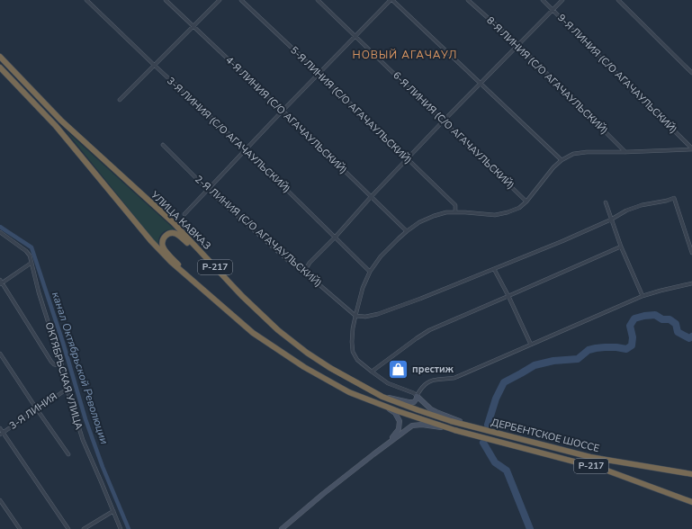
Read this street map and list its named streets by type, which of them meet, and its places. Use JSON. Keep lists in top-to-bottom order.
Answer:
{
  "streets": {
    "highway": ["УЛИЦА КАВКАЗ", "Р-217", "ДЕРБЕНТСКОЕ ШОССЕ"],
    "street": [
      "9-Я ЛИНИЯ (С/О АГАЧАУЛЬСКИЙ)",
      "8-Я ЛИНИЯ (С/О АГАЧАУЛЬСКИЙ)",
      "5-Я ЛИНИЯ (С/О АГАЧАУЛЬСКИЙ)",
      "4-Я ЛИНИЯ (С/О АГАЧАУЛЬСКИЙ)",
      "6-Я ЛИНИЯ (С/О АГАЧАУЛЬСКИЙ)",
      "3-Я ЛИНИЯ (С/О АГАЧАУЛЬСКИЙ)",
      "2-Я ЛИНИЯ (С/О АГАЧАУЛЬСКИЙ)",
      "ОКТЯБРЬСКАЯ УЛИЦА",
      "3-Я ЛИНИЯ"
    ]
  },
  "crossings": [
    ["УЛИЦА КАВКАЗ", "ДЕРБЕНТСКОЕ ШОССЕ"],
    ["ОКТЯБРЬСКАЯ УЛИЦА", "3-Я ЛИНИЯ"]
  ],
  "districts": ["НОВЫЙ АГАЧАУЛ"],
  "water": ["канал Октябрьской Революции"],
  "places": {
    "shop": ["престиж"]
  }
}
